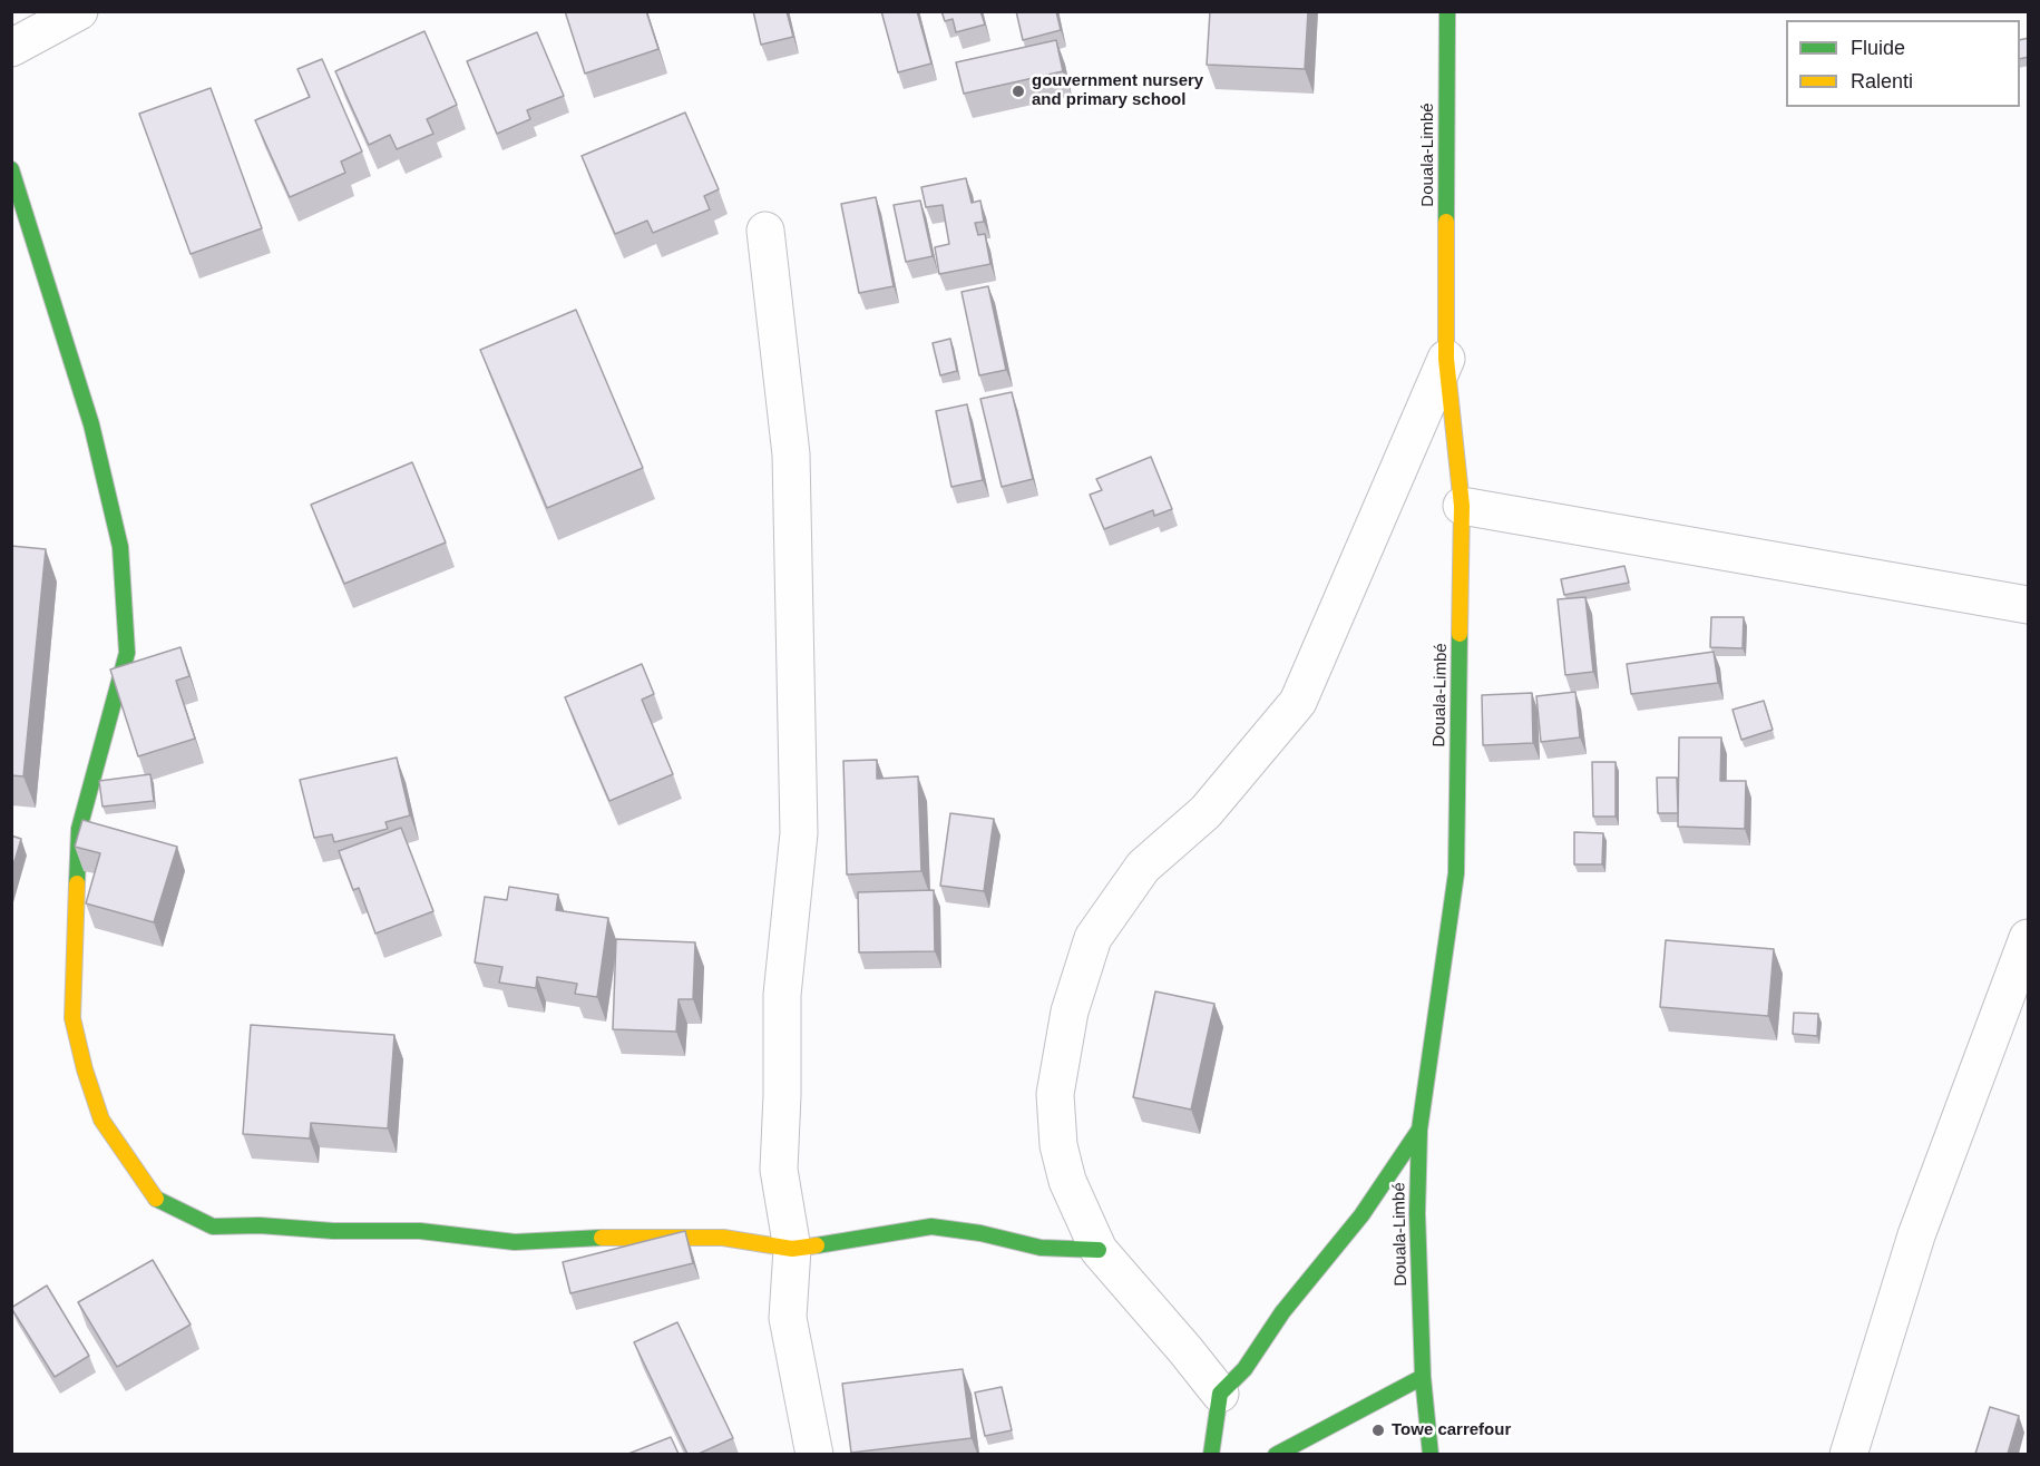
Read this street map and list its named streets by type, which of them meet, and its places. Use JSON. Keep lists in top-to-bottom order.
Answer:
{
  "streets": {
    "main road": ["Douala-Limbé"]
  },
  "places": ["gouvernment nursery and primary school", "Towe carrefour"],
  "legend": ["Fluide", "Ralenti"]
}
